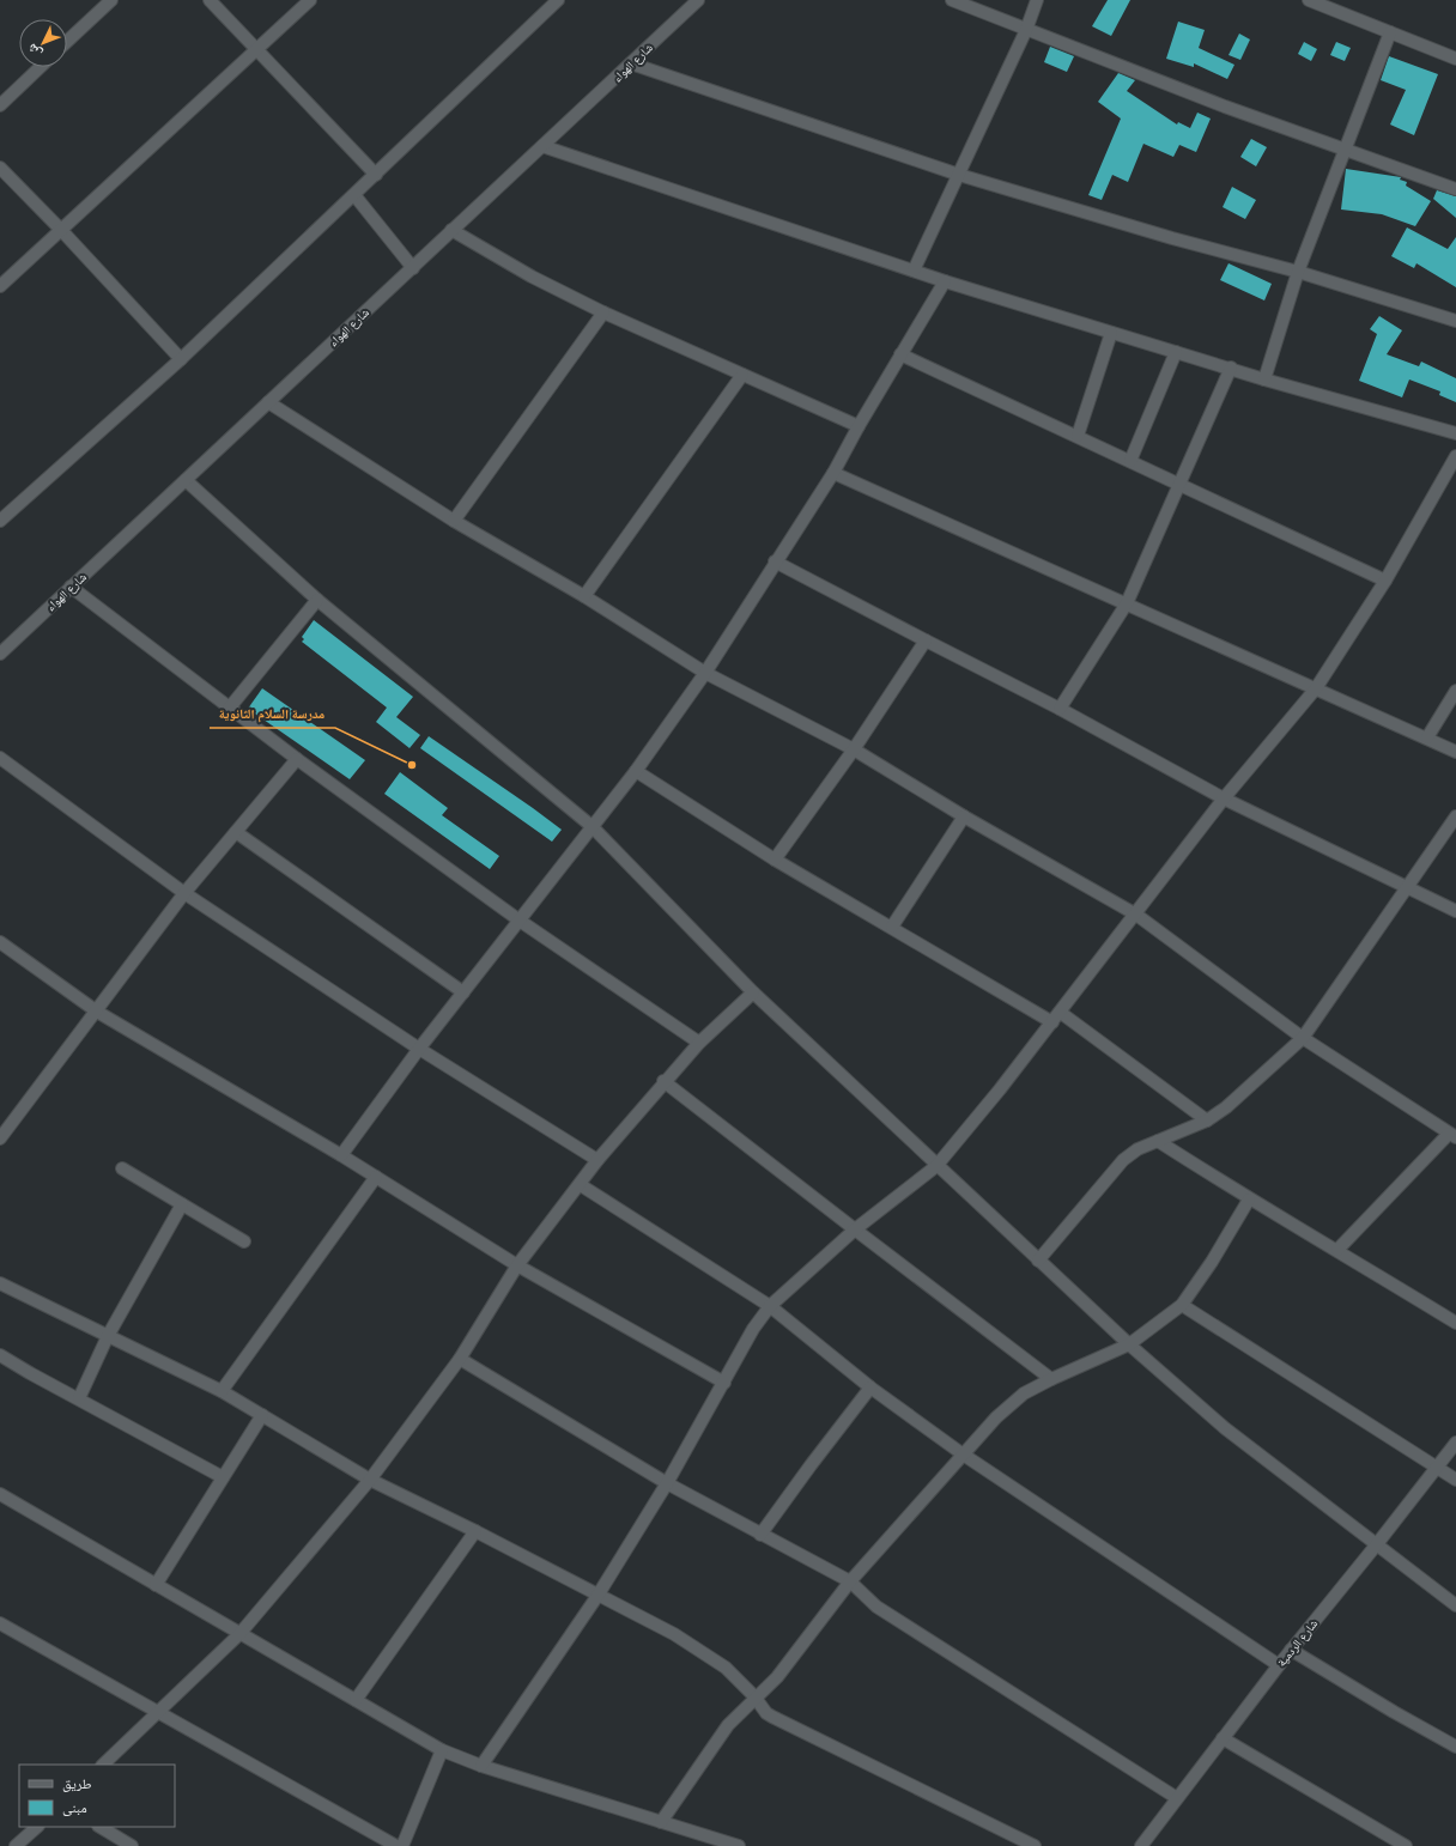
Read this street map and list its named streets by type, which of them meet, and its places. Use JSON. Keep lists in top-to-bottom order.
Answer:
{
  "streets": {
    "street": ["شارع الهواء", "شارع الردمية"]
  },
  "places": ["مدرسة السلام الثانوية"],
  "legend": ["طريق", "مبنى"],
  "north": "bottom left"
}
